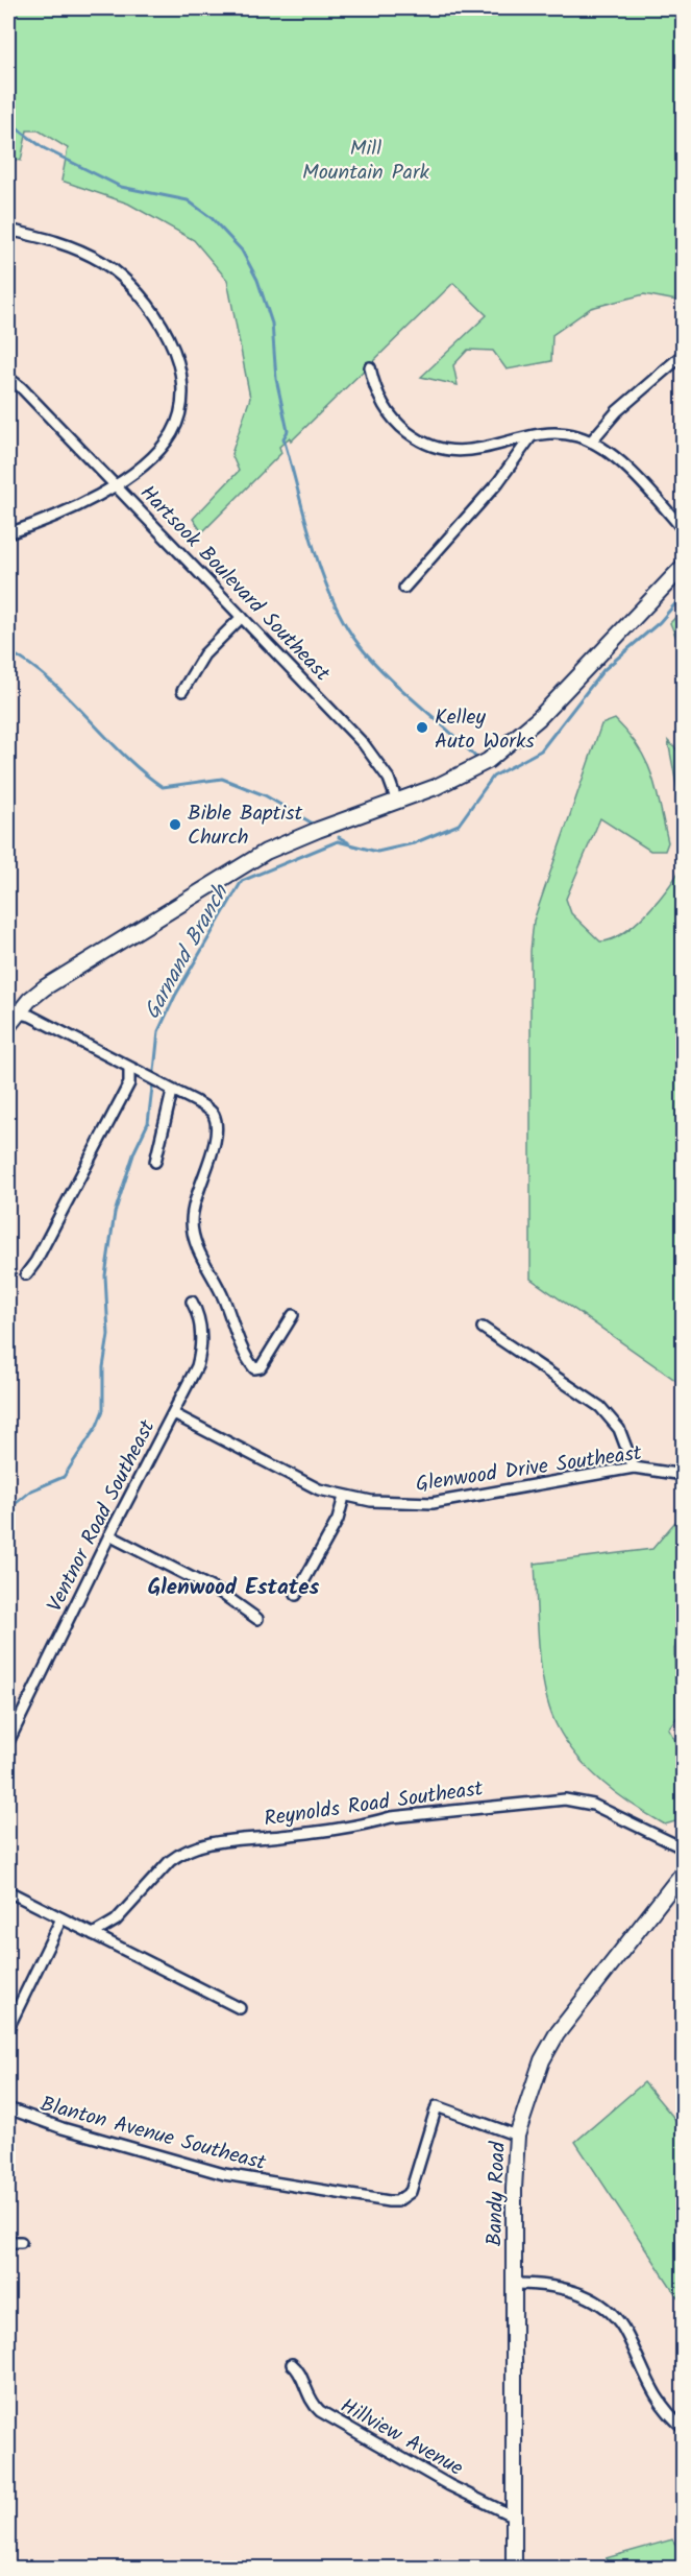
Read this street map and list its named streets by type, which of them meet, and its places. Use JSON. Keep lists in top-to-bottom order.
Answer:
{
  "streets": {
    "street": [
      "Hartsook Boulevard Southeast",
      "Glenwood Drive Southeast",
      "Ventnor Road Southeast",
      "Reynolds Road Southeast",
      "Blanton Avenue Southeast",
      "Bandy Road",
      "Hillview Avenue"
    ]
  },
  "crossings": [
    ["Glenwood Drive Southeast", "Ventnor Road Southeast"],
    ["Blanton Avenue Southeast", "Bandy Road"],
    ["Bandy Road", "Hillview Avenue"]
  ],
  "districts": ["Glenwood Estates"],
  "water": ["Garnand Branch"],
  "parks": ["Mill Mountain Park"],
  "places": ["Kelley Auto Works", "Bible Baptist Church"]
}
